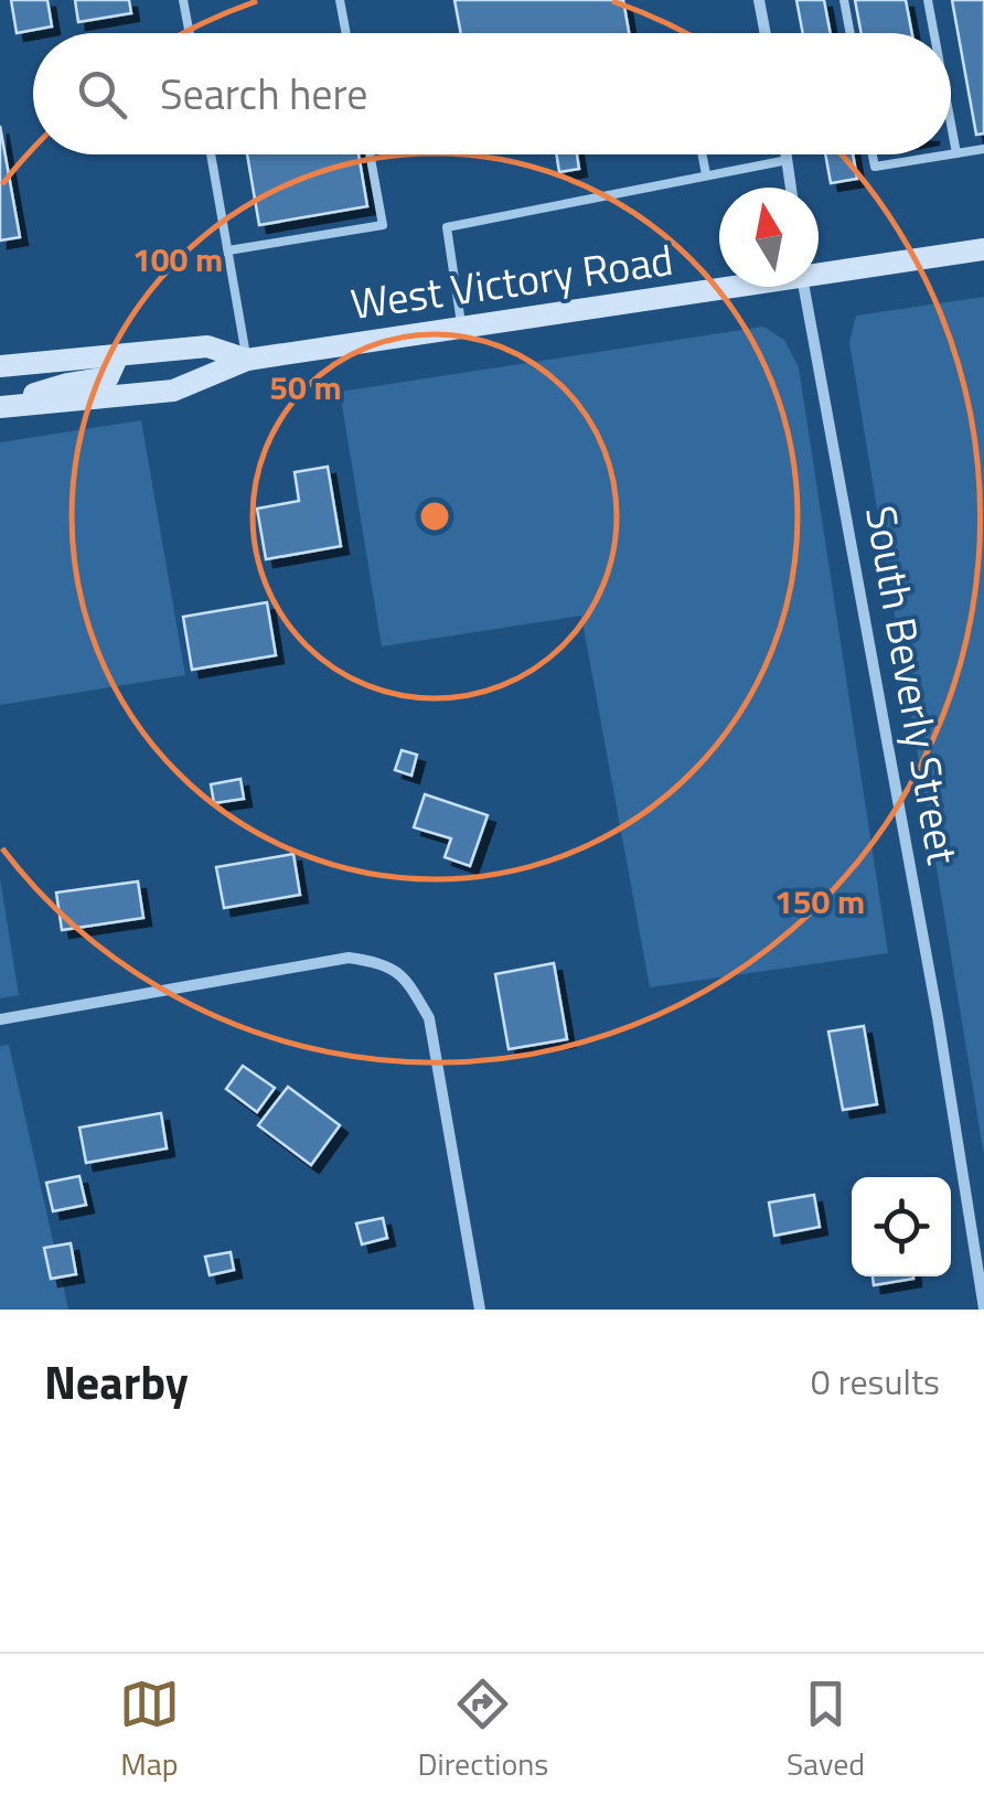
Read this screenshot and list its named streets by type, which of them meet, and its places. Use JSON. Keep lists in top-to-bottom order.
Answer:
{
  "streets": {
    "main road": ["West Victory Road"],
    "street": ["South Beverly Street"]
  },
  "north": "top",
  "page": {
    "search": "Search here",
    "heading": ["Nearby", "0 results"],
    "nav": ["Map", "Directions", "Saved"]
  },
  "rings": ["100 m", "50 m", "150 m"]
}
